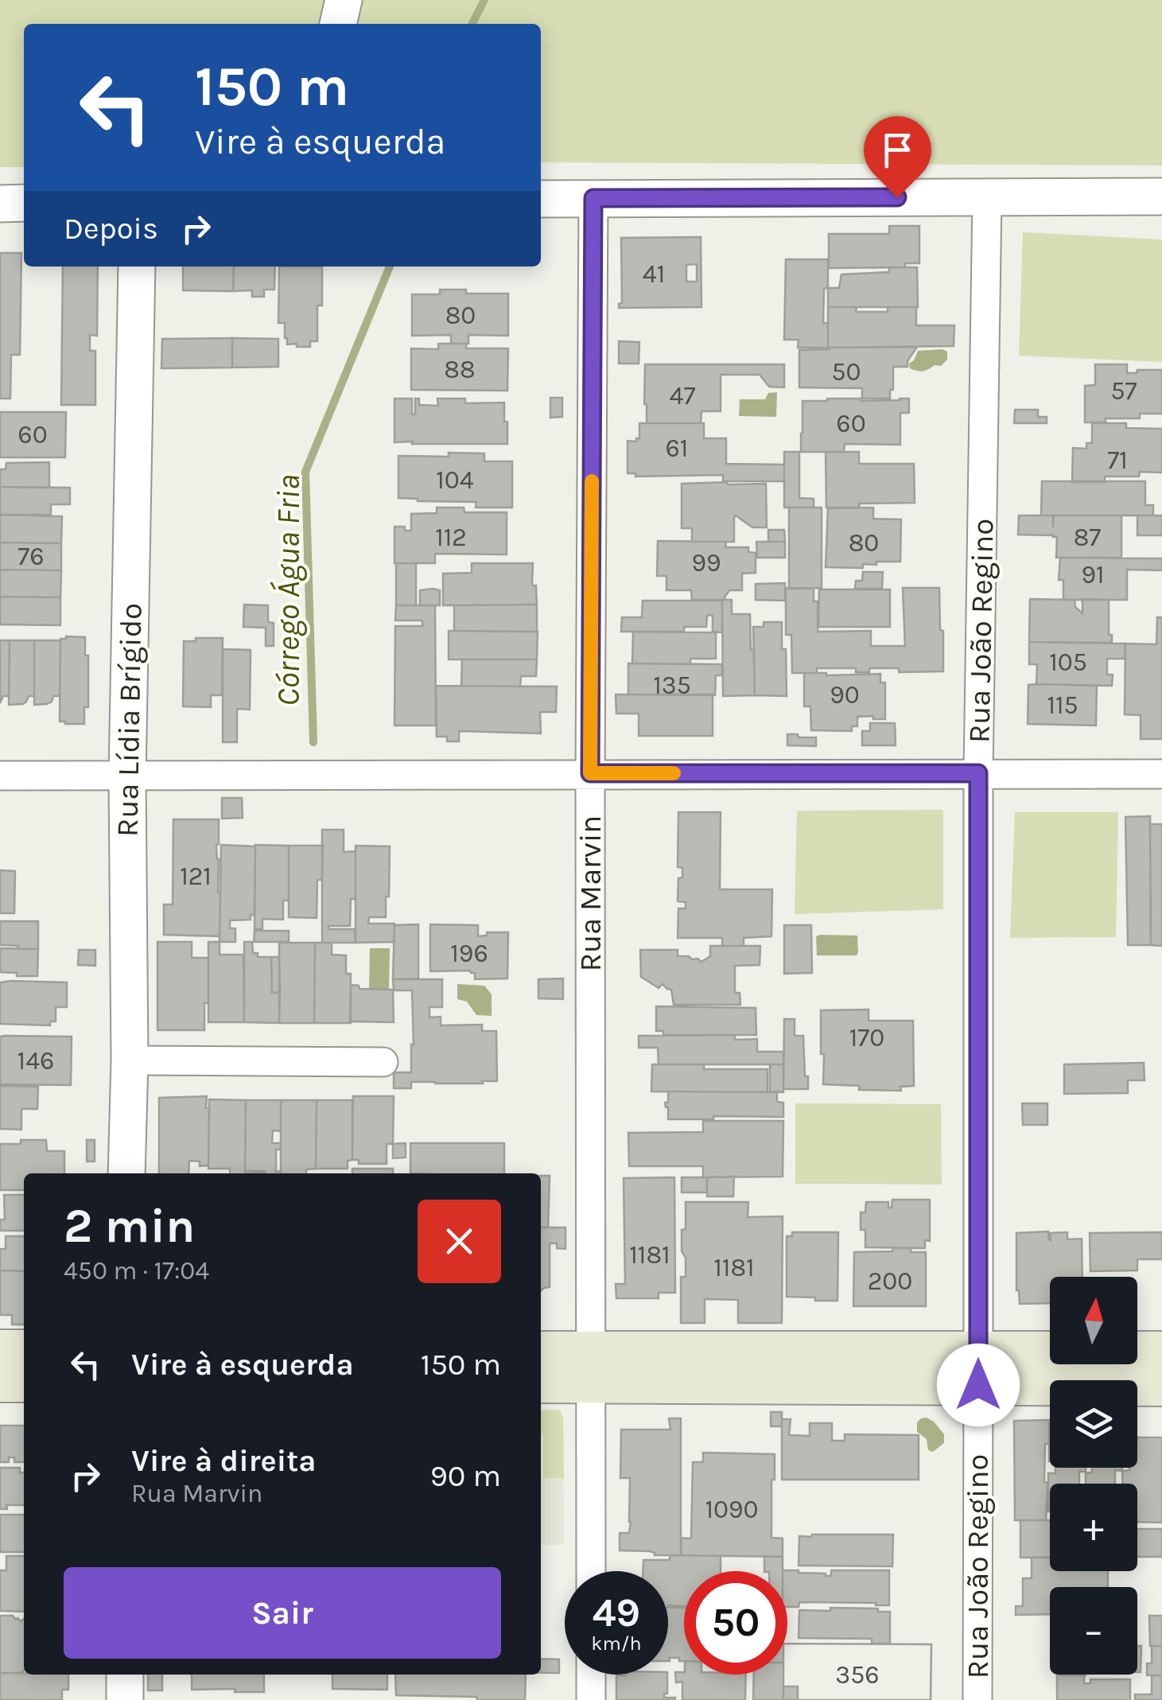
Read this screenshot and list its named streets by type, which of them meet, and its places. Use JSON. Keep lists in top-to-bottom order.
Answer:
{
  "streets": {
    "street": ["Rua João Regino", "Rua Lídia Brígido", "Rua Marvin"]
  },
  "water": ["Córrego Água Fria"],
  "house_numbers": [
    "41",
    "80",
    "88",
    "50",
    "57",
    "47",
    "60",
    "60",
    "61",
    "71",
    "104",
    "112",
    "87",
    "80",
    "76",
    "99",
    "91",
    "105",
    "135",
    "90",
    "115",
    "121",
    "196",
    "170",
    "146",
    "1181",
    "1181",
    "200",
    "1090",
    "356"
  ],
  "north": "top",
  "page": {
    "turn": ["150 m", "Vire à esquerda"],
    "then": "Depois",
    "heading": ["2 min", "450 m · 17:04"],
    "map_buttons": ["+", "−"],
    "list": [
      {
        "name": "Vire à esquerda",
        "value": "150 m"
      },
      {
        "name": "Vire à direita",
        "note": "Rua Marvin",
        "value": "90 m"
      }
    ],
    "buttons": "Sair",
    "speed": "49 km/h",
    "limit": "50"
  }
}
